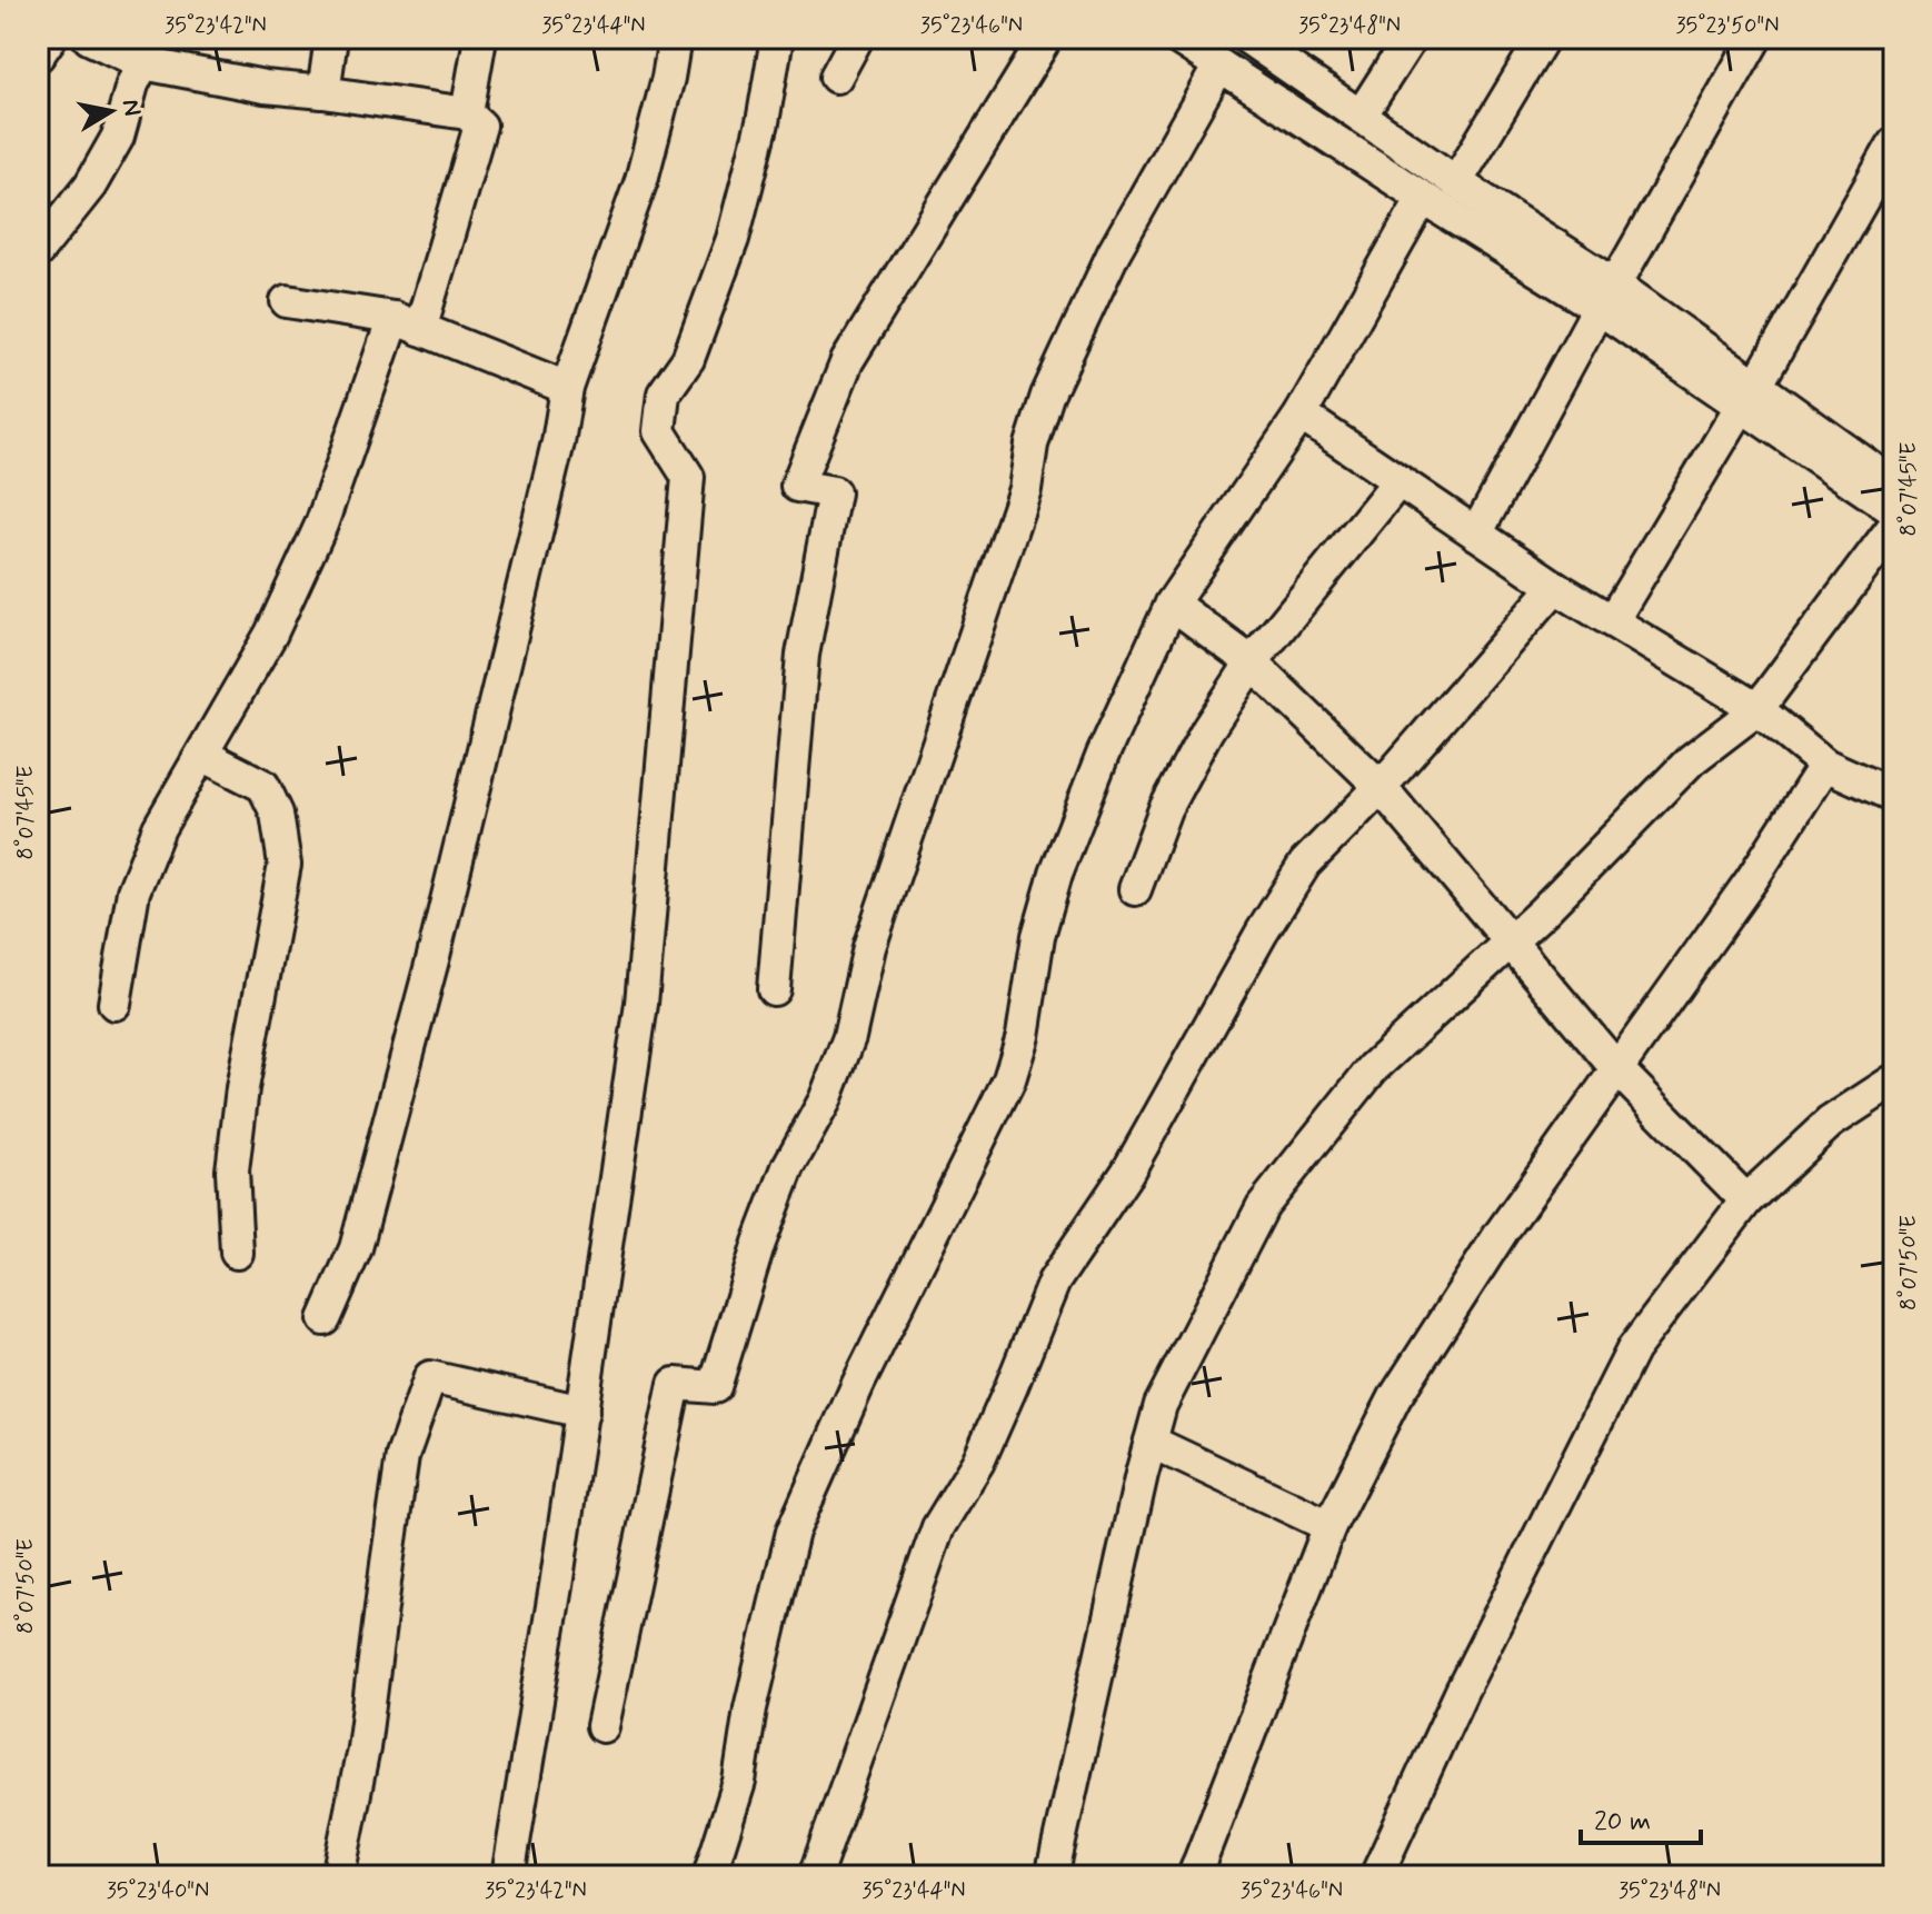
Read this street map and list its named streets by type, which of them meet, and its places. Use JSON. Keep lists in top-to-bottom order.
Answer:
{
  "scale_bar": "20 m",
  "north": "right",
  "coordinates": [
    "35°23'42\"N",
    "35°23'44\"N",
    "35°23'46\"N",
    "35°23'48\"N",
    "35°23'50\"N",
    "8°07'45\"E",
    "8°07'50\"E",
    "35°23'40\"N"
  ]
}
